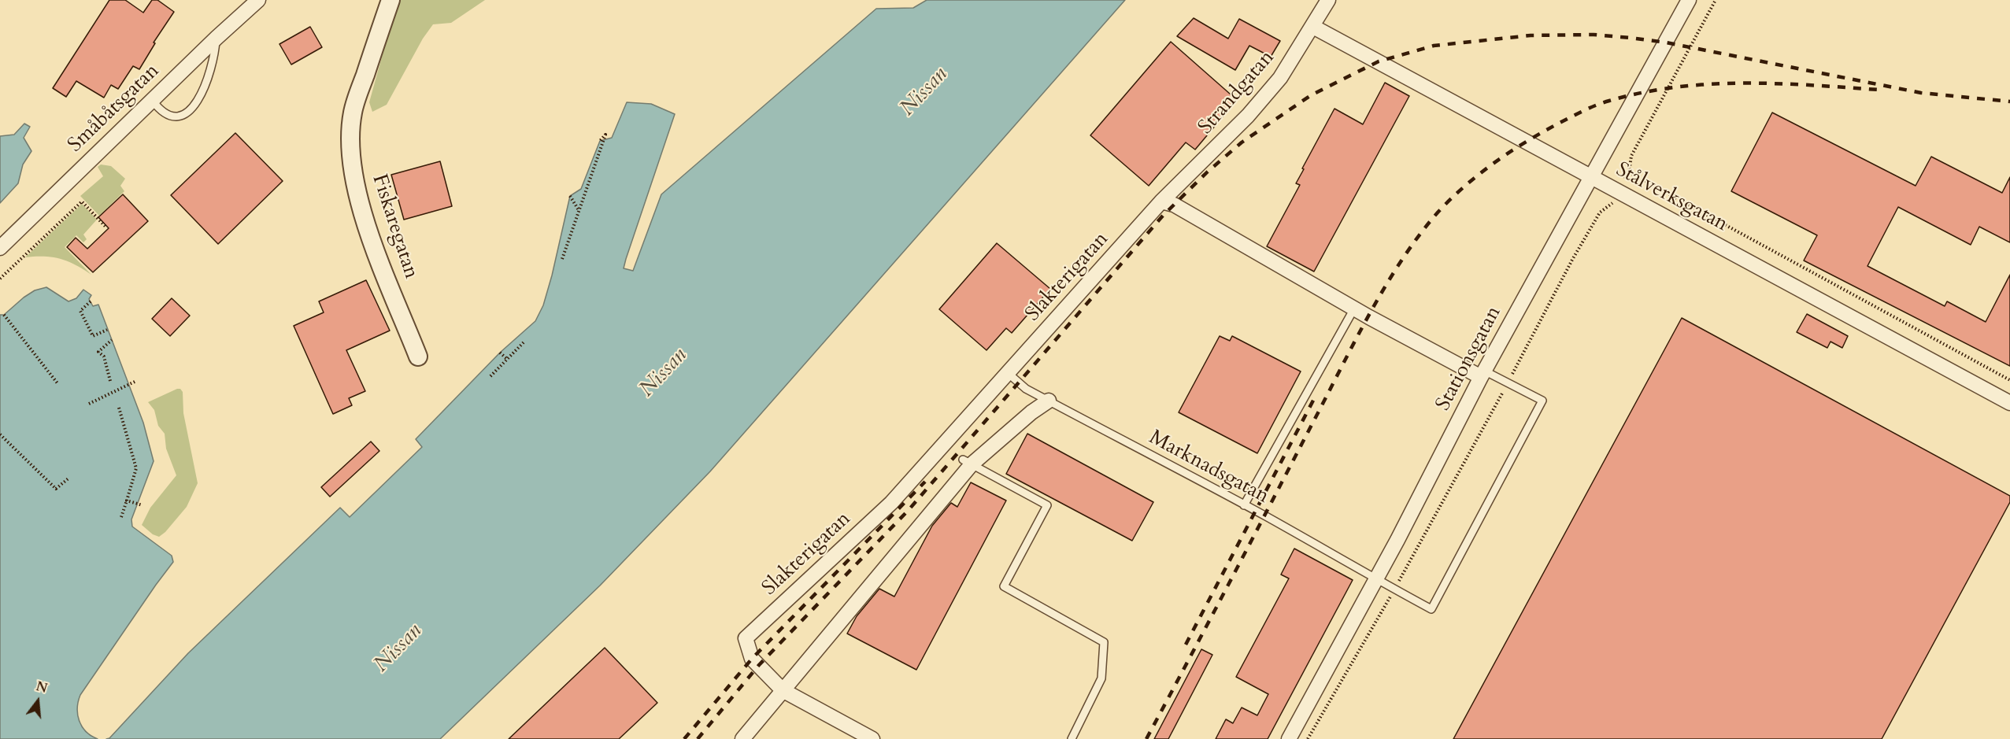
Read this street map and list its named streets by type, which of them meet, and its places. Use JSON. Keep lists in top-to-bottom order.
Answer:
{
  "streets": {
    "street": [
      "Strandgatan",
      "Småbåtsgatan",
      "Stålverksgatan",
      "Fiskaregatan",
      "Slakterigatan",
      "Stationsgatan"
    ],
    "lane": ["Marknadsgatan"]
  },
  "crossings": [
    ["Strandgatan", "Stålverksgatan"],
    ["Strandgatan", "Slakterigatan"],
    ["Stålverksgatan", "Stationsgatan"],
    ["Slakterigatan", "Marknadsgatan"],
    ["Stationsgatan", "Marknadsgatan"]
  ],
  "water": ["Nissan"],
  "north": "top"
}
